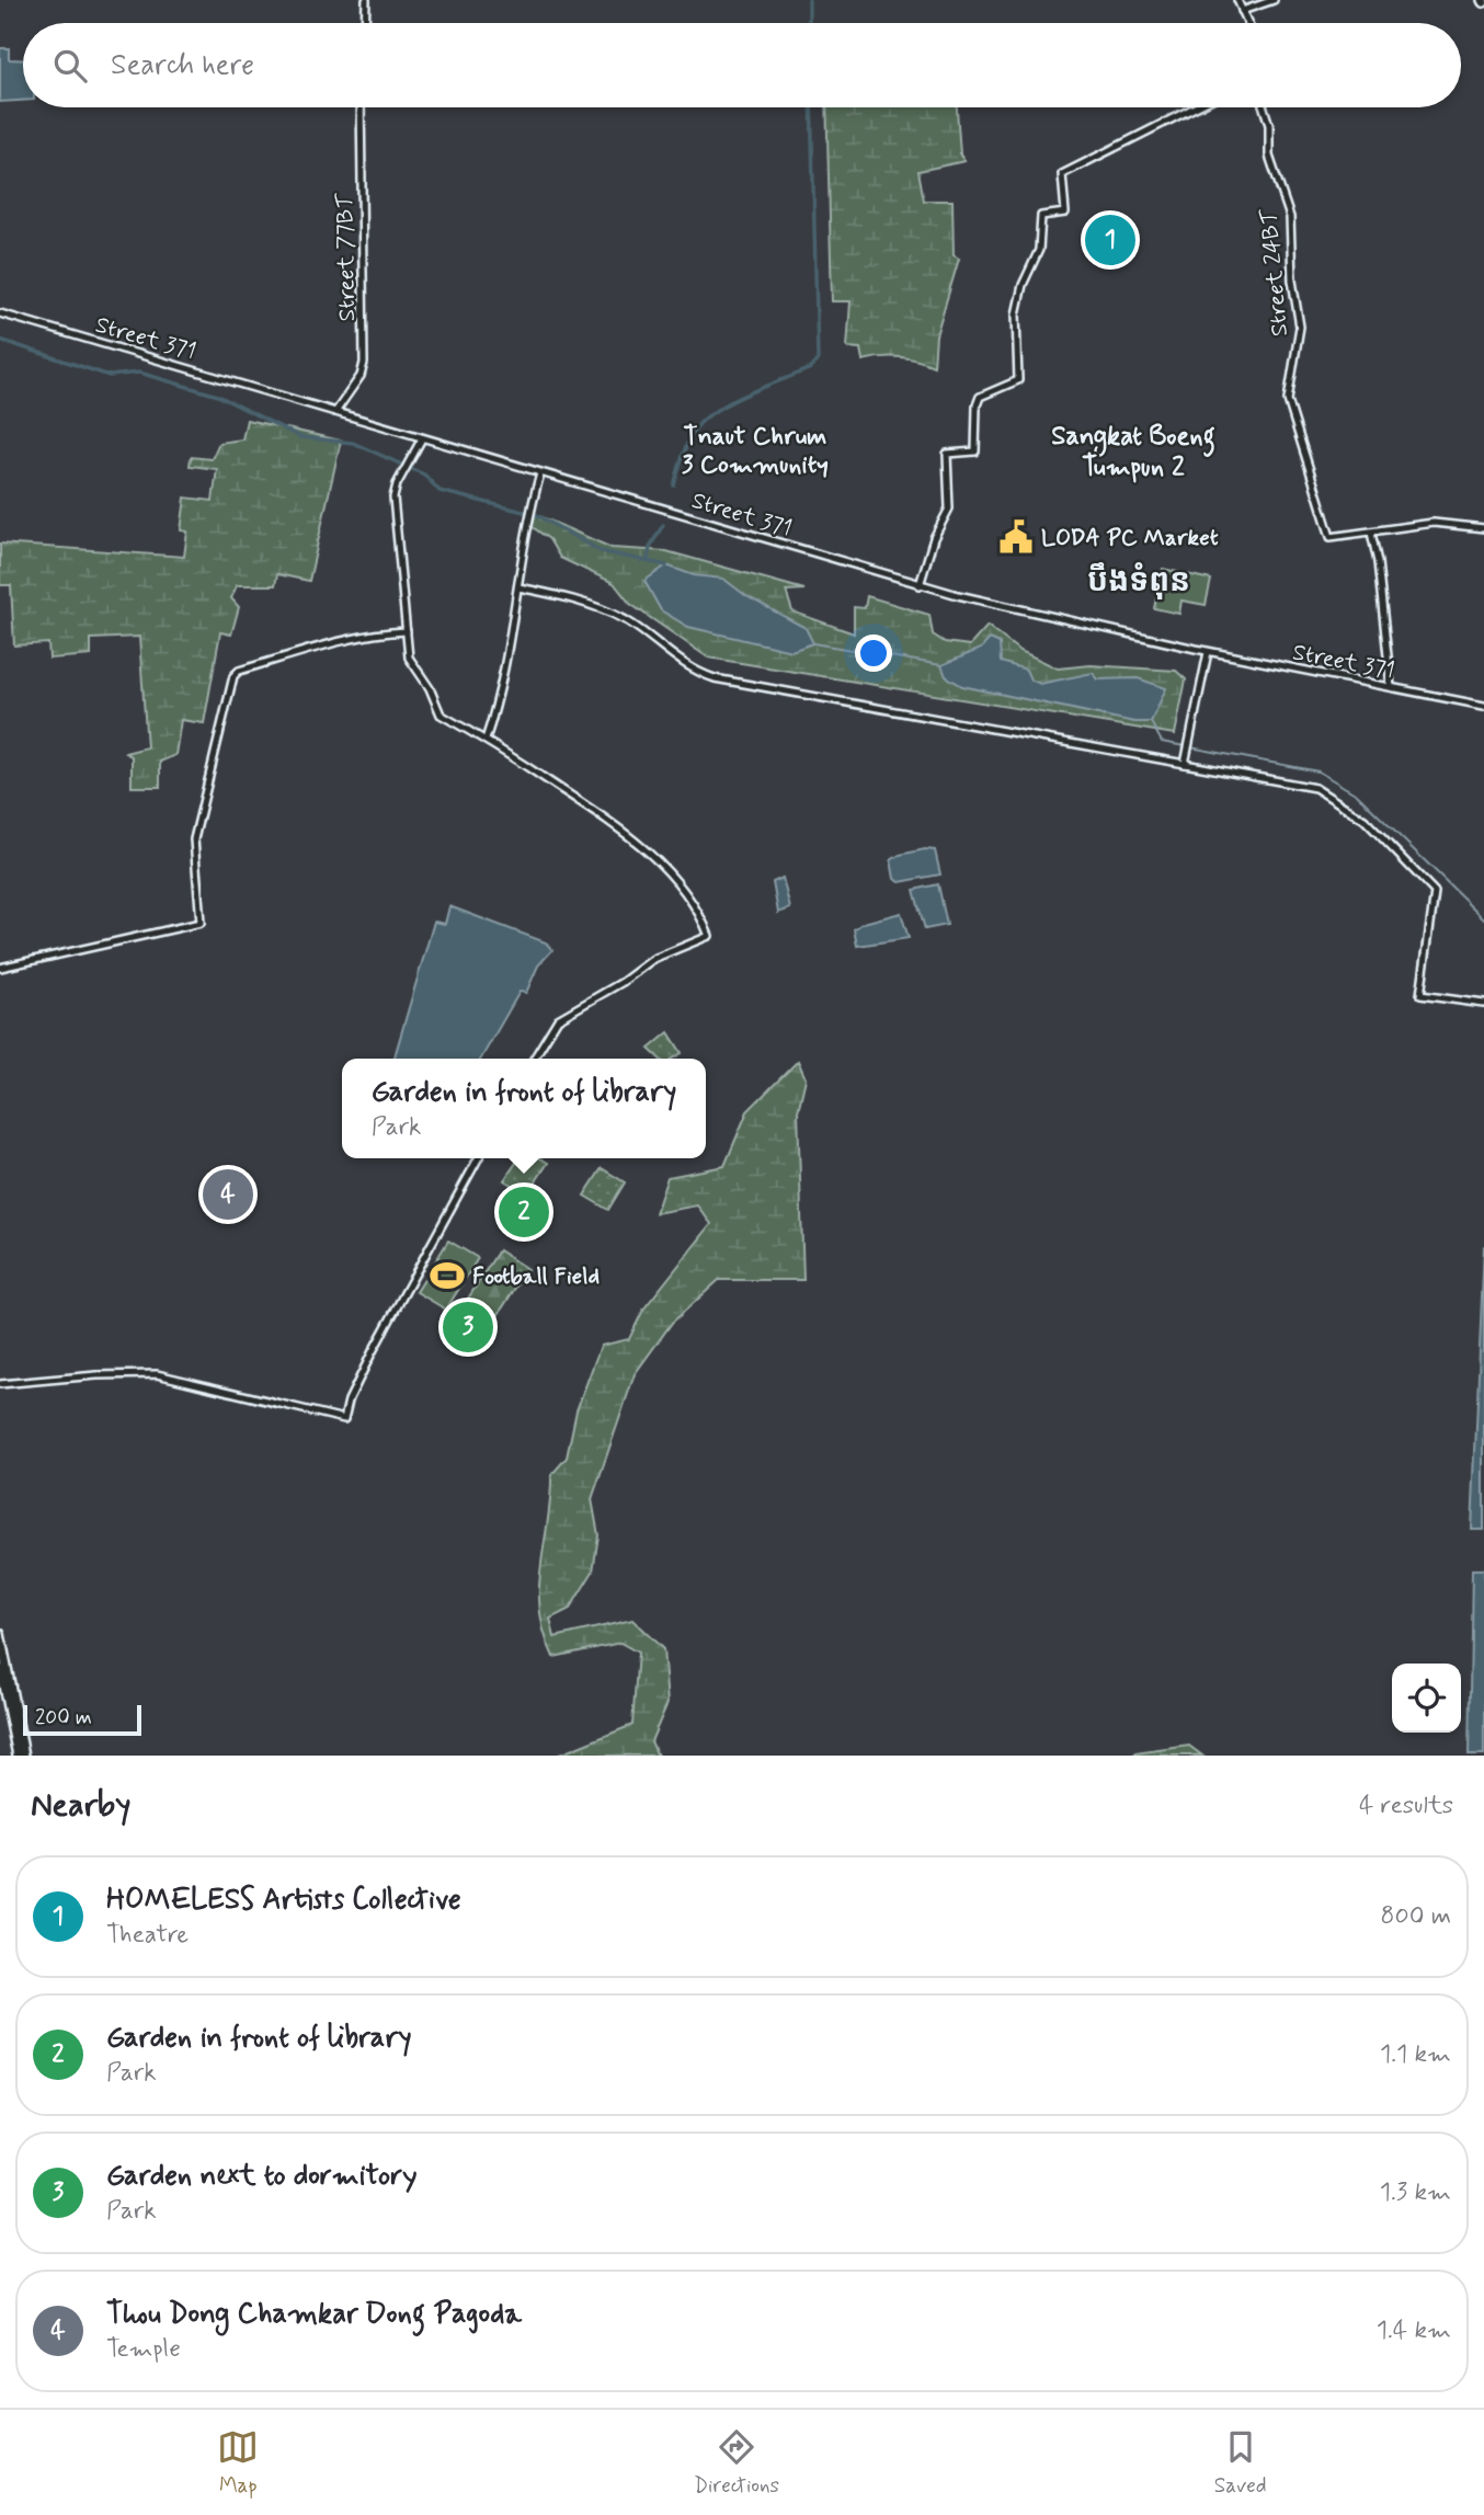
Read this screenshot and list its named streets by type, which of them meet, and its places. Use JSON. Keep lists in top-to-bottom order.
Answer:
{
  "streets": {
    "street": ["Street 77BT", "Street 24BT", "Street 371"]
  },
  "crossings": [
    ["Street 77BT", "Street 371"]
  ],
  "districts": ["Tnaut Chrum 3 Community", "Sangkat Boeng Tumpun 2", "បឹងទំពុន"],
  "places": {
    "public building": ["LODA PC Market"],
    "sports": ["Football Field"]
  },
  "scale_bar": "200 m",
  "page": {
    "search": "Search here",
    "pins": [
      "1",
      "4",
      "2",
      "3"
    ],
    "popup": ["Garden in front of library", "Park"],
    "scale": "200 m",
    "heading": ["Nearby", "4 results"],
    "list": [
      {
        "mark": "1",
        "name": "HOMELESS Artists Collective",
        "note": "Theatre",
        "value": "800 m"
      },
      {
        "mark": "2",
        "name": "Garden in front of library",
        "note": "Park",
        "value": "1.1 km"
      },
      {
        "mark": "3",
        "name": "Garden next to dormitory",
        "note": "Park",
        "value": "1.3 km"
      },
      {
        "mark": "4",
        "name": "Thou Dong Chamkar Dong Pagoda",
        "note": "Temple",
        "value": "1.4 km"
      }
    ],
    "nav": ["Map", "Directions", "Saved"]
  }
}
